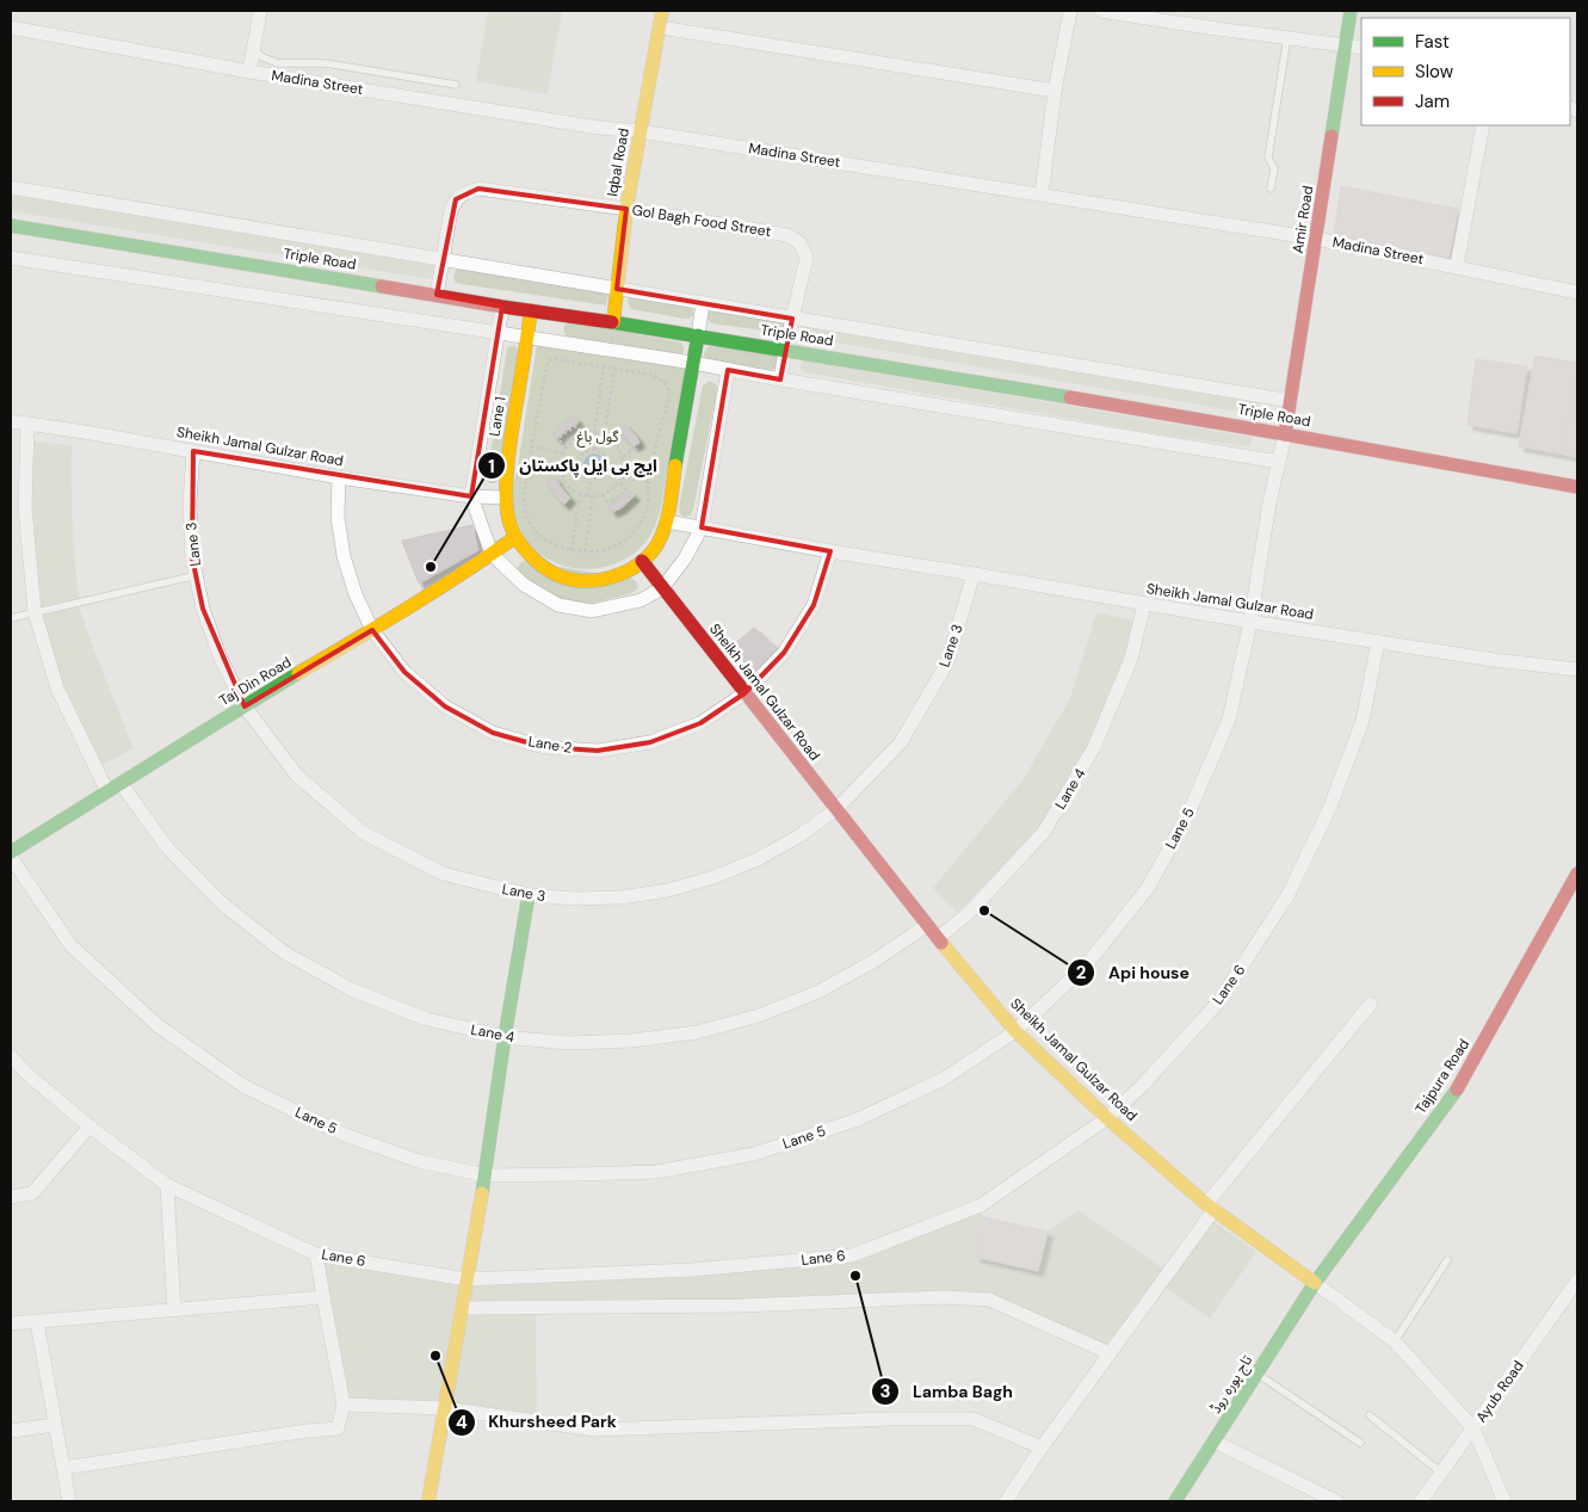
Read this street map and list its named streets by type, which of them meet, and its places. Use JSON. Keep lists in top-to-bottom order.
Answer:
{
  "streets": {
    "main road": [
      "Iqbal Road",
      "Amir Road",
      "Triple Road",
      "Lane 1",
      "Sheikh Jamal Gulzar Road",
      "Taj Din Road",
      "Tajpura Road",
      "تاج پورہ روڈ"
    ],
    "street": [
      "Madina Street",
      "Gol Bagh Food Street",
      "Lane 3",
      "Lane 2",
      "Lane 4",
      "Lane 5",
      "Lane 6",
      "Ayub Road"
    ]
  },
  "crossings": [
    ["Madina Street", "Iqbal Road"],
    ["Madina Street", "Amir Road"],
    ["Iqbal Road", "Gol Bagh Food Street"],
    ["Iqbal Road", "Triple Road"],
    ["Amir Road", "Triple Road"],
    ["Amir Road", "Lane 5"],
    ["Gol Bagh Food Street", "Triple Road"],
    ["Triple Road", "Lane 1"],
    ["Triple Road", "Lane 5"],
    ["Lane 1", "Sheikh Jamal Gulzar Road"],
    ["Lane 1", "Taj Din Road"],
    ["Sheikh Jamal Gulzar Road", "Lane 3"],
    ["Sheikh Jamal Gulzar Road", "Lane 2"],
    ["Sheikh Jamal Gulzar Road", "Lane 4"],
    ["Sheikh Jamal Gulzar Road", "Lane 5"],
    ["Sheikh Jamal Gulzar Road", "Lane 6"],
    ["Sheikh Jamal Gulzar Road", "Tajpura Road"],
    ["Sheikh Jamal Gulzar Road", "تاج پورہ روڈ"],
    ["Sheikh Jamal Gulzar Road", "Ayub Road"],
    ["Lane 3", "Taj Din Road"],
    ["Taj Din Road", "Lane 2"],
    ["Taj Din Road", "Lane 4"],
    ["Taj Din Road", "Lane 5"],
    ["Tajpura Road", "تاج پورہ روڈ"]
  ],
  "parks": ["گول باغ"],
  "places": [
    "ایچ بی ایل پاکستان",
    "Api house",
    "Lamba Bagh",
    "Khursheed Park"
  ],
  "legend": ["Fast", "Slow", "Jam"]
}
